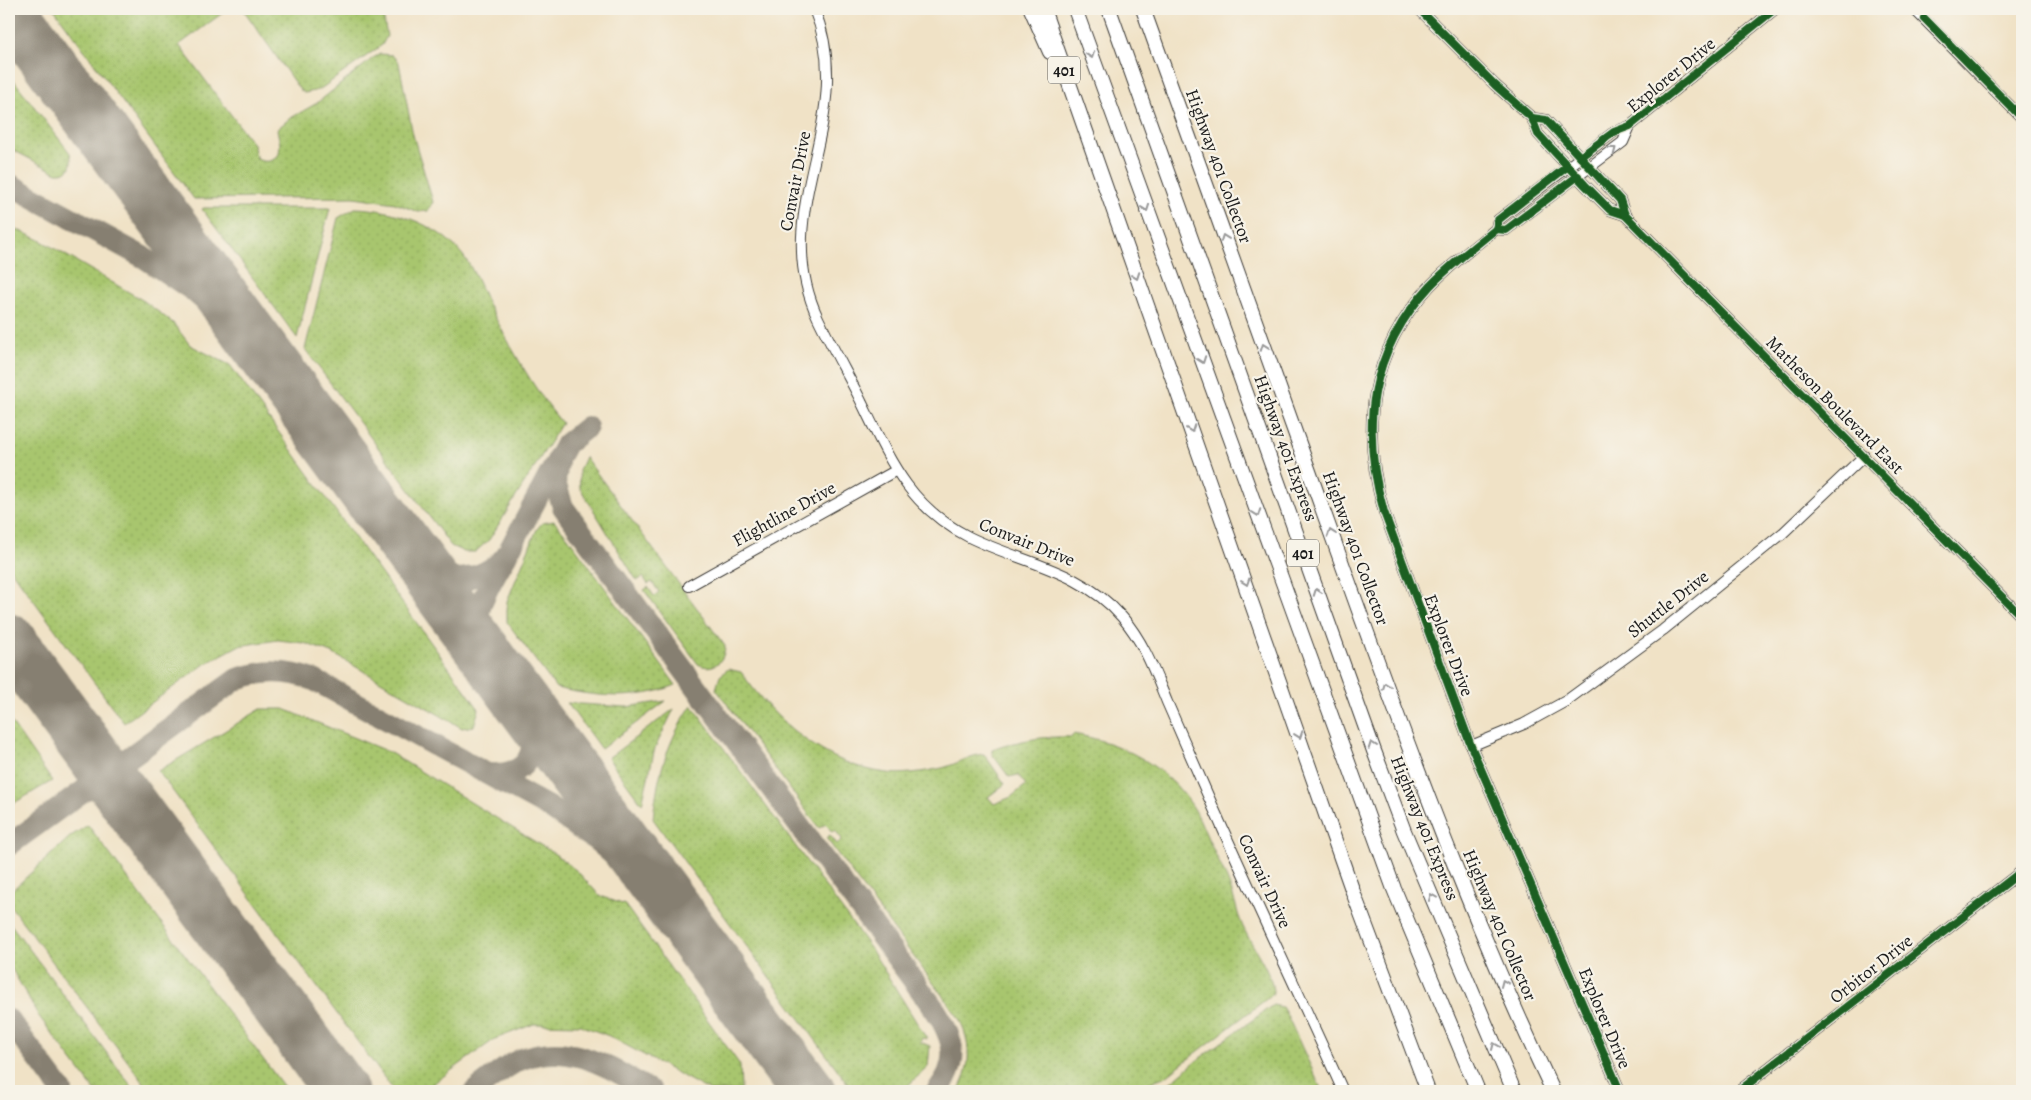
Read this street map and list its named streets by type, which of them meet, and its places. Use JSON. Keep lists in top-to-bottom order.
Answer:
{
  "streets": {
    "highway": ["401", "Highway 401 Collector", "Highway 401 Express"],
    "street": [
      "Explorer Drive",
      "Convair Drive",
      "Matheson Boulevard East",
      "Flightline Drive",
      "Shuttle Drive",
      "Orbitor Drive"
    ]
  },
  "crossings": [
    ["Explorer Drive", "Matheson Boulevard East"],
    ["Explorer Drive", "Shuttle Drive"],
    ["Convair Drive", "Flightline Drive"],
    ["Matheson Boulevard East", "Shuttle Drive"]
  ]
}
